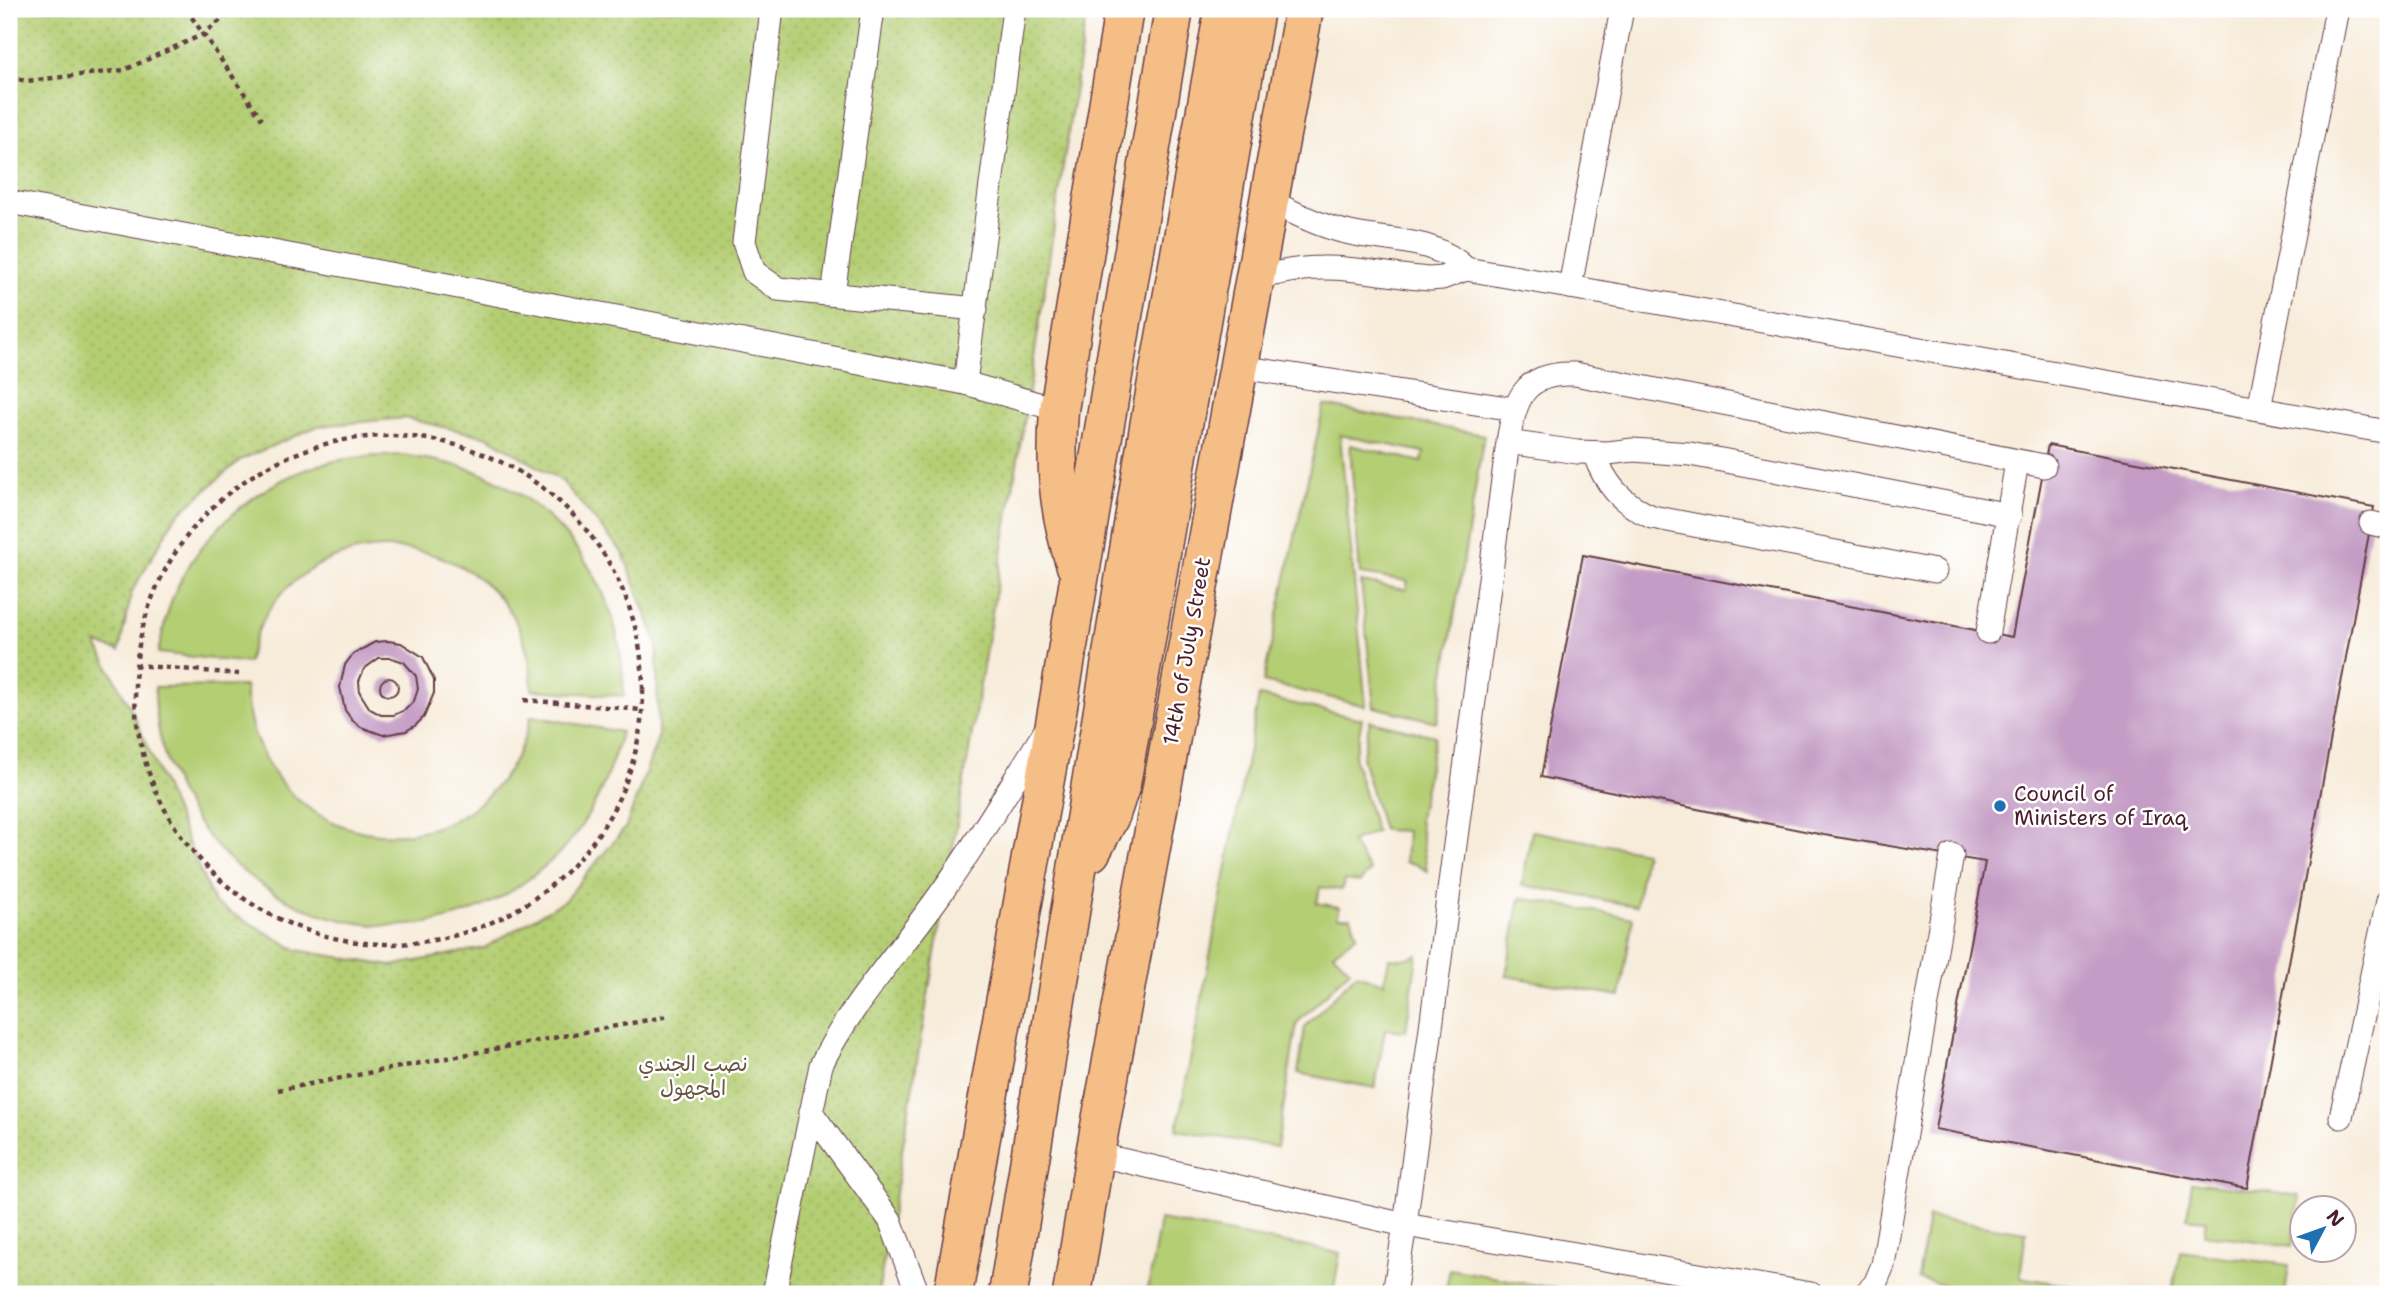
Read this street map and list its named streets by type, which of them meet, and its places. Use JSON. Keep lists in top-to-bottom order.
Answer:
{
  "streets": {
    "main road": ["14th of July Street"]
  },
  "parks": ["نصب الجندي المجهول"],
  "places": ["Council of Ministers of Iraq"],
  "north": "top right"
}
